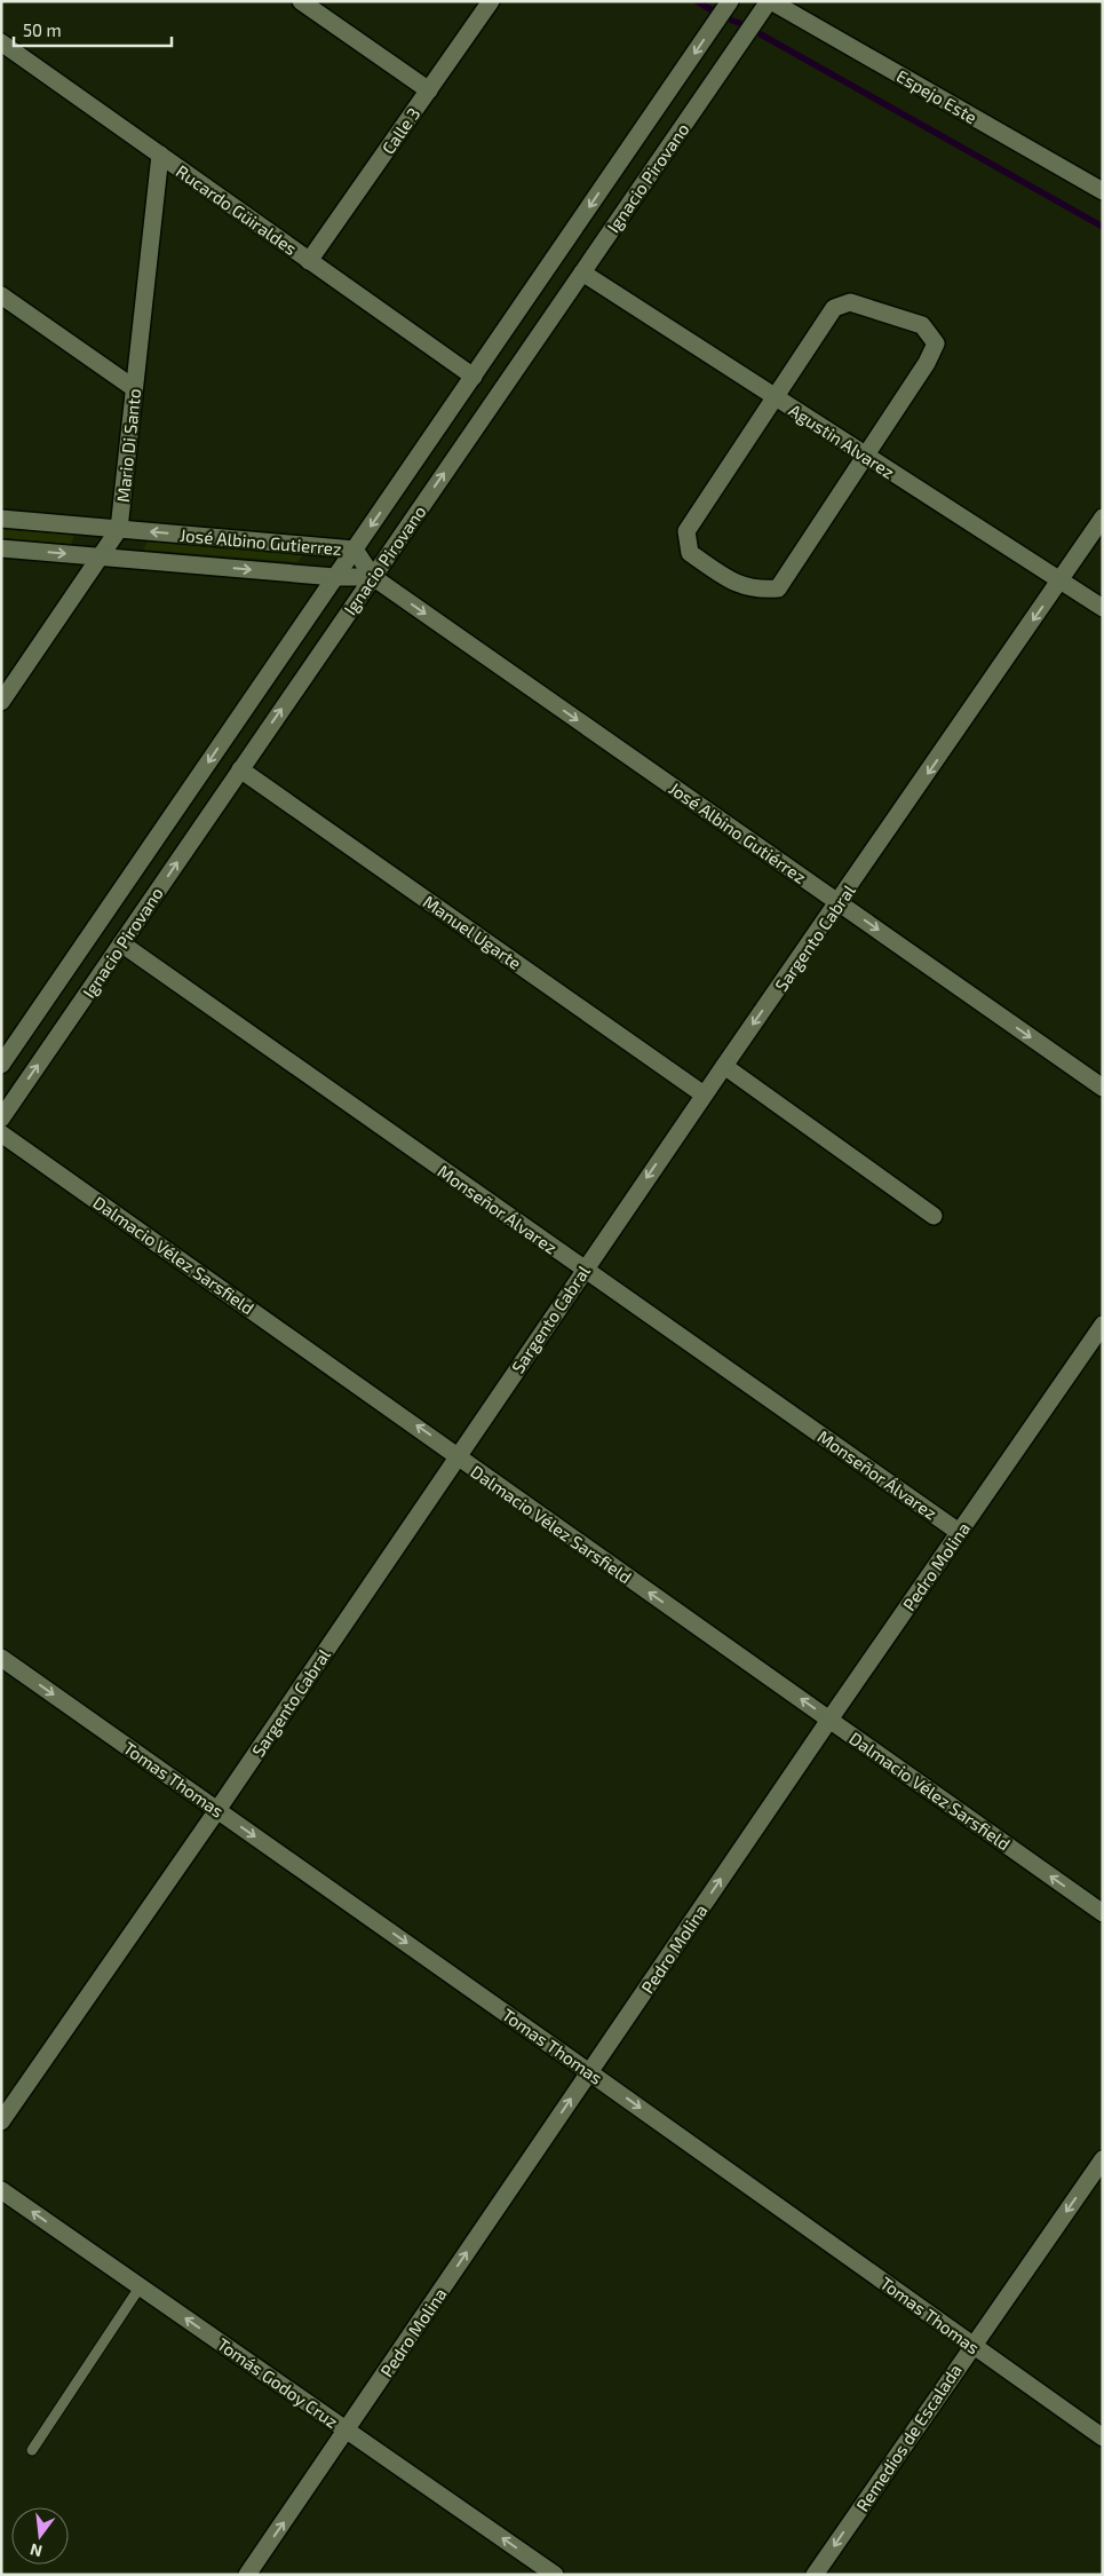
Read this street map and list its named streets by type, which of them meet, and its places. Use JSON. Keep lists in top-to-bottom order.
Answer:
{
  "streets": {
    "street": [
      "Espejo Este",
      "Calle 3",
      "Ignacio Pirovano",
      "Rucardo Güiraldes",
      "Agustin Alvarez",
      "Mario Di Santo",
      "José Albino Gutierrez",
      "José Albino Gutiérrez",
      "Manuel Ugarte",
      "Sargento Cabral",
      "Monseñor Álvarez",
      "Dalmacio Vélez Sarsfield",
      "Pedro Molina",
      "Tomas Thomas",
      "Tomás Godoy Cruz",
      "Remedios de Escalada"
    ]
  },
  "crossings": [
    ["Espejo Este", "Ignacio Pirovano"],
    ["Calle 3", "Rucardo Güiraldes"],
    ["Ignacio Pirovano", "Rucardo Güiraldes"],
    ["Ignacio Pirovano", "Agustin Alvarez"],
    ["Ignacio Pirovano", "José Albino Gutierrez"],
    ["Ignacio Pirovano", "José Albino Gutiérrez"],
    ["Ignacio Pirovano", "Manuel Ugarte"],
    ["Ignacio Pirovano", "Monseñor Álvarez"],
    ["Rucardo Güiraldes", "Mario Di Santo"],
    ["Agustin Alvarez", "Sargento Cabral"],
    ["Mario Di Santo", "José Albino Gutierrez"],
    ["José Albino Gutierrez", "José Albino Gutiérrez"],
    ["José Albino Gutiérrez", "Sargento Cabral"],
    ["Manuel Ugarte", "Sargento Cabral"],
    ["Sargento Cabral", "Monseñor Álvarez"],
    ["Sargento Cabral", "Dalmacio Vélez Sarsfield"],
    ["Sargento Cabral", "Tomas Thomas"],
    ["Monseñor Álvarez", "Pedro Molina"],
    ["Dalmacio Vélez Sarsfield", "Pedro Molina"],
    ["Pedro Molina", "Tomas Thomas"],
    ["Pedro Molina", "Tomás Godoy Cruz"],
    ["Tomas Thomas", "Remedios de Escalada"]
  ],
  "one_way": [
    "José Albino Gutiérrez",
    "Sargento Cabral",
    "Dalmacio Vélez Sarsfield",
    "Pedro Molina",
    "Tomas Thomas",
    "Tomás Godoy Cruz",
    "Remedios de Escalada"
  ],
  "scale_bar": "50 m",
  "north": "bottom"
}
